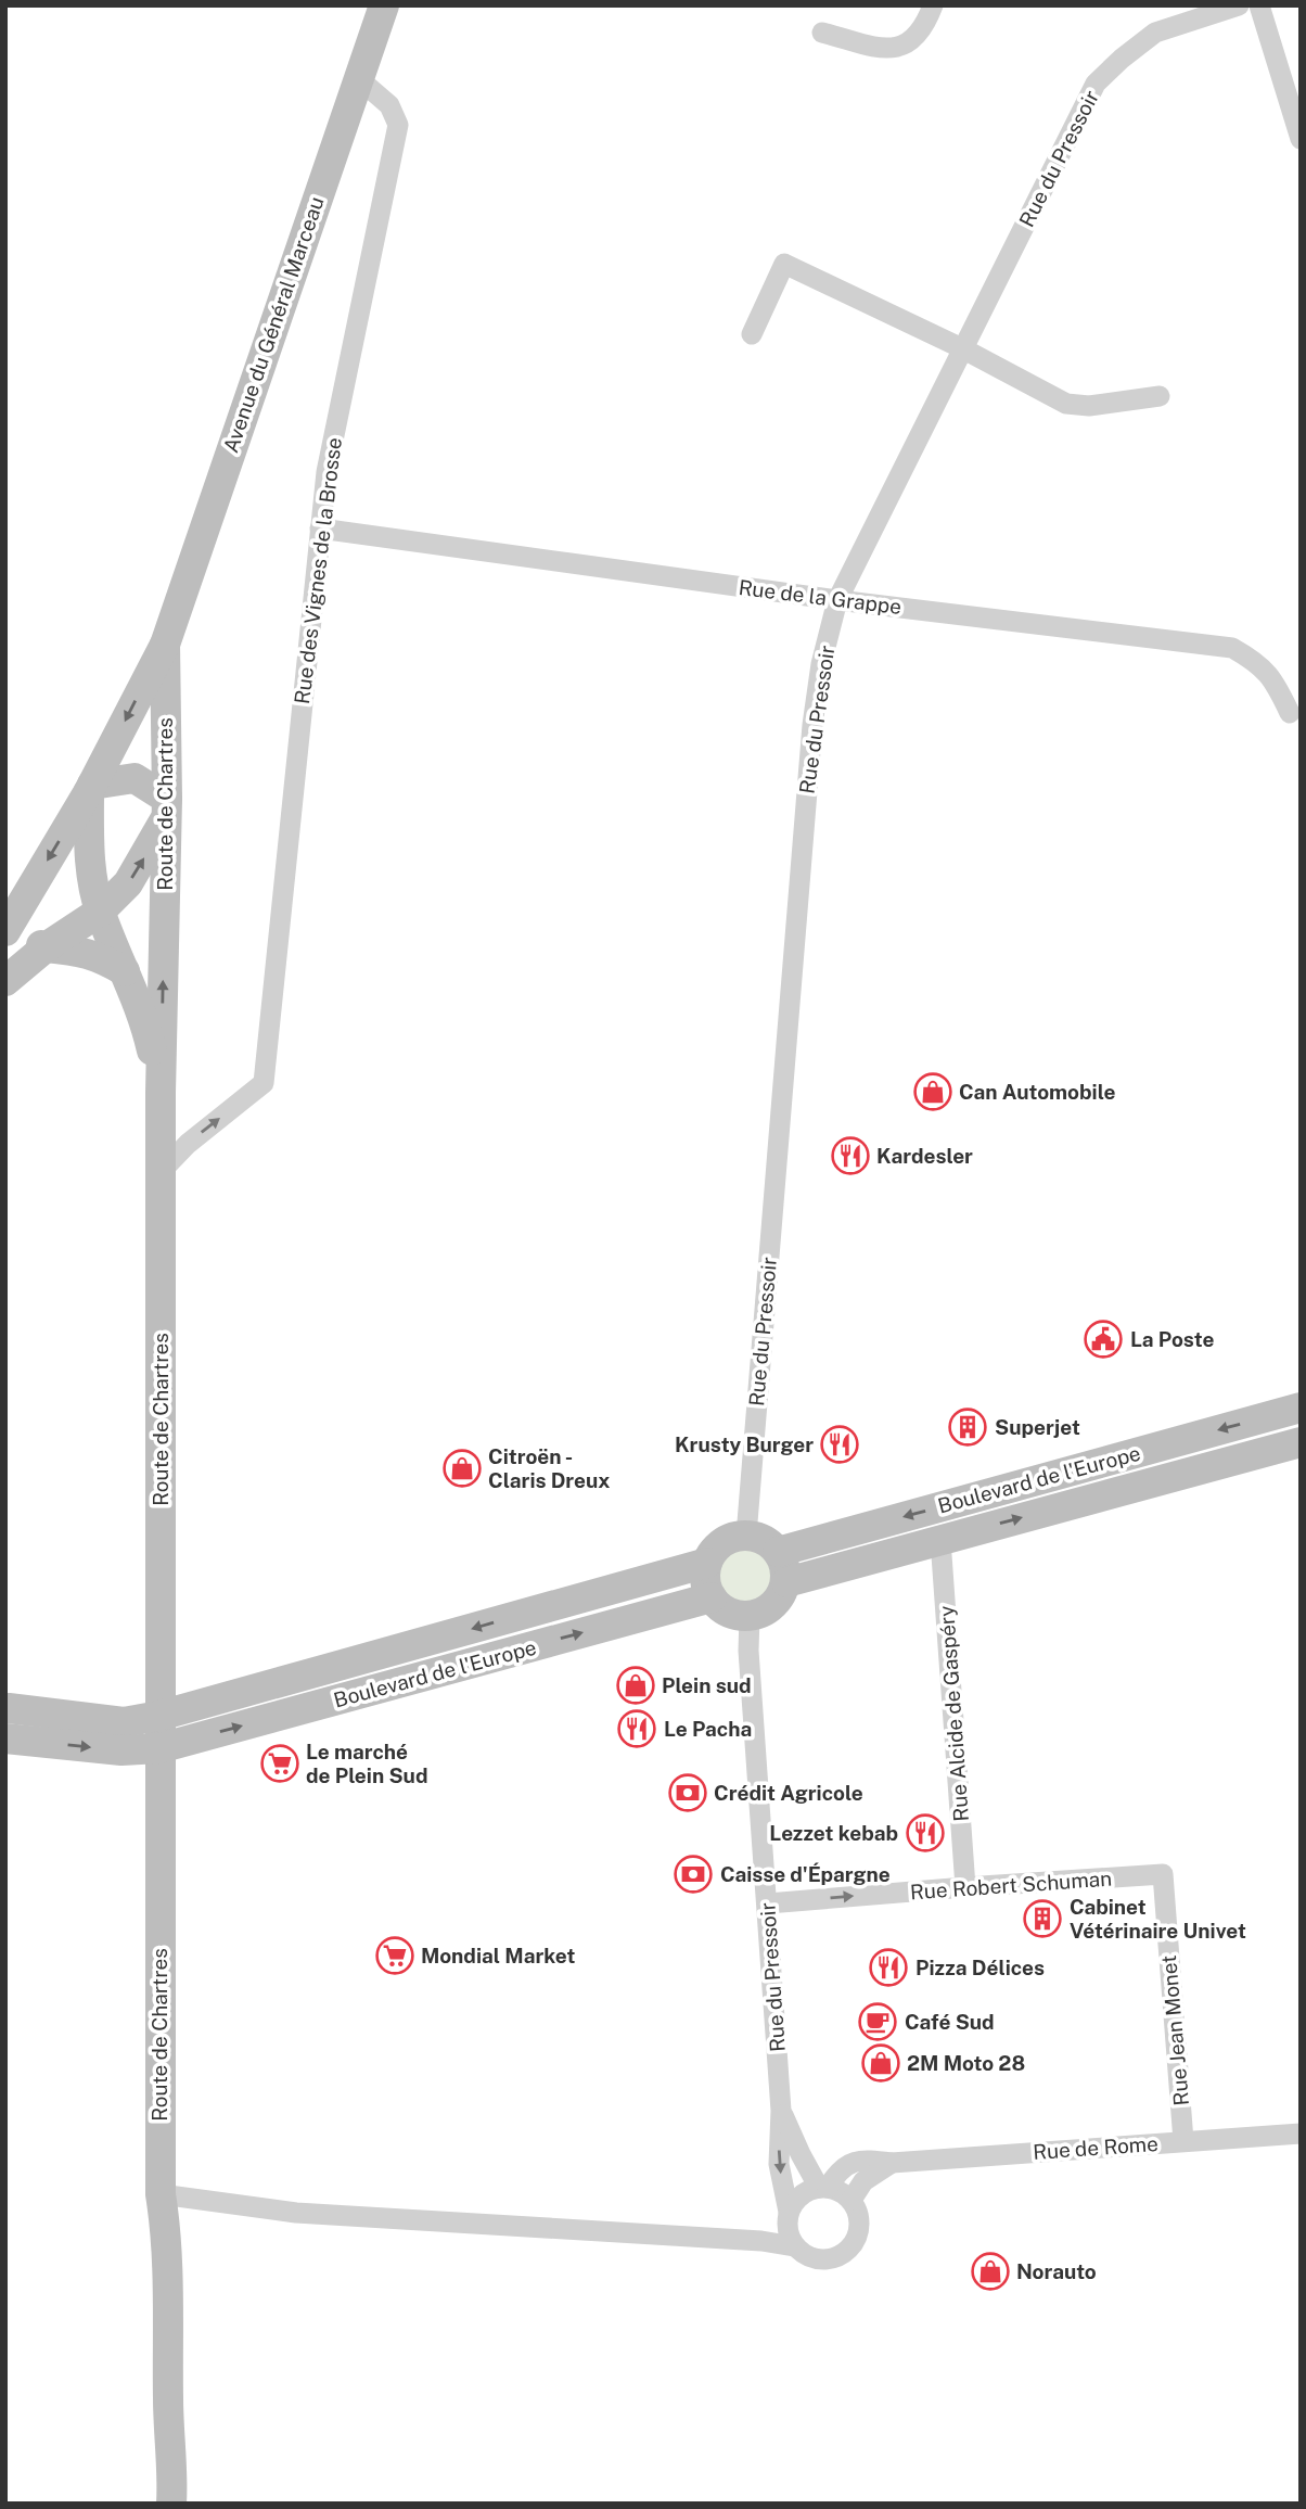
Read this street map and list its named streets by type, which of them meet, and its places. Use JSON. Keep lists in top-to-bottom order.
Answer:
{
  "streets": {
    "main road": ["Avenue du Général Marceau", "Route de Chartres", "Boulevard de l'Europe"],
    "street": [
      "Rue du Pressoir",
      "Rue des Vignes de la Brosse",
      "Rue de la Grappe",
      "Rue Alcide de Gaspéry",
      "Rue Robert Schuman",
      "Rue Jean Monet",
      "Rue de Rome"
    ]
  },
  "crossings": [
    ["Rue du Pressoir", "Rue de la Grappe"],
    ["Rue du Pressoir", "Boulevard de l'Europe"],
    ["Rue du Pressoir", "Rue Robert Schuman"],
    ["Rue du Pressoir", "Rue de Rome"],
    ["Avenue du Général Marceau", "Rue des Vignes de la Brosse"],
    ["Avenue du Général Marceau", "Route de Chartres"],
    ["Rue des Vignes de la Brosse", "Rue de la Grappe"],
    ["Rue des Vignes de la Brosse", "Route de Chartres"],
    ["Route de Chartres", "Boulevard de l'Europe"],
    ["Boulevard de l'Europe", "Rue Alcide de Gaspéry"],
    ["Rue Alcide de Gaspéry", "Rue Robert Schuman"],
    ["Rue Robert Schuman", "Rue Jean Monet"],
    ["Rue Jean Monet", "Rue de Rome"]
  ],
  "one_way": ["Rue des Vignes de la Brosse", "Rue Robert Schuman"],
  "places": {
    "shop": [
      "Can Automobile",
      "Citroën - Claris Dreux",
      "Plein sud",
      "2M Moto 28",
      "Norauto"
    ],
    "restaurant": [
      "Kardesler",
      "Krusty Burger",
      "Le Pacha",
      "Lezzet kebab",
      "Pizza Délices"
    ],
    "public building": ["La Poste"],
    "building": ["Superjet", "Cabinet Vétérinaire Univet"],
    "supermarket": ["Le marché de Plein Sud", "Mondial Market"],
    "bank": ["Crédit Agricole", "Caisse d'Épargne"],
    "cafe": ["Café Sud"]
  }
}
